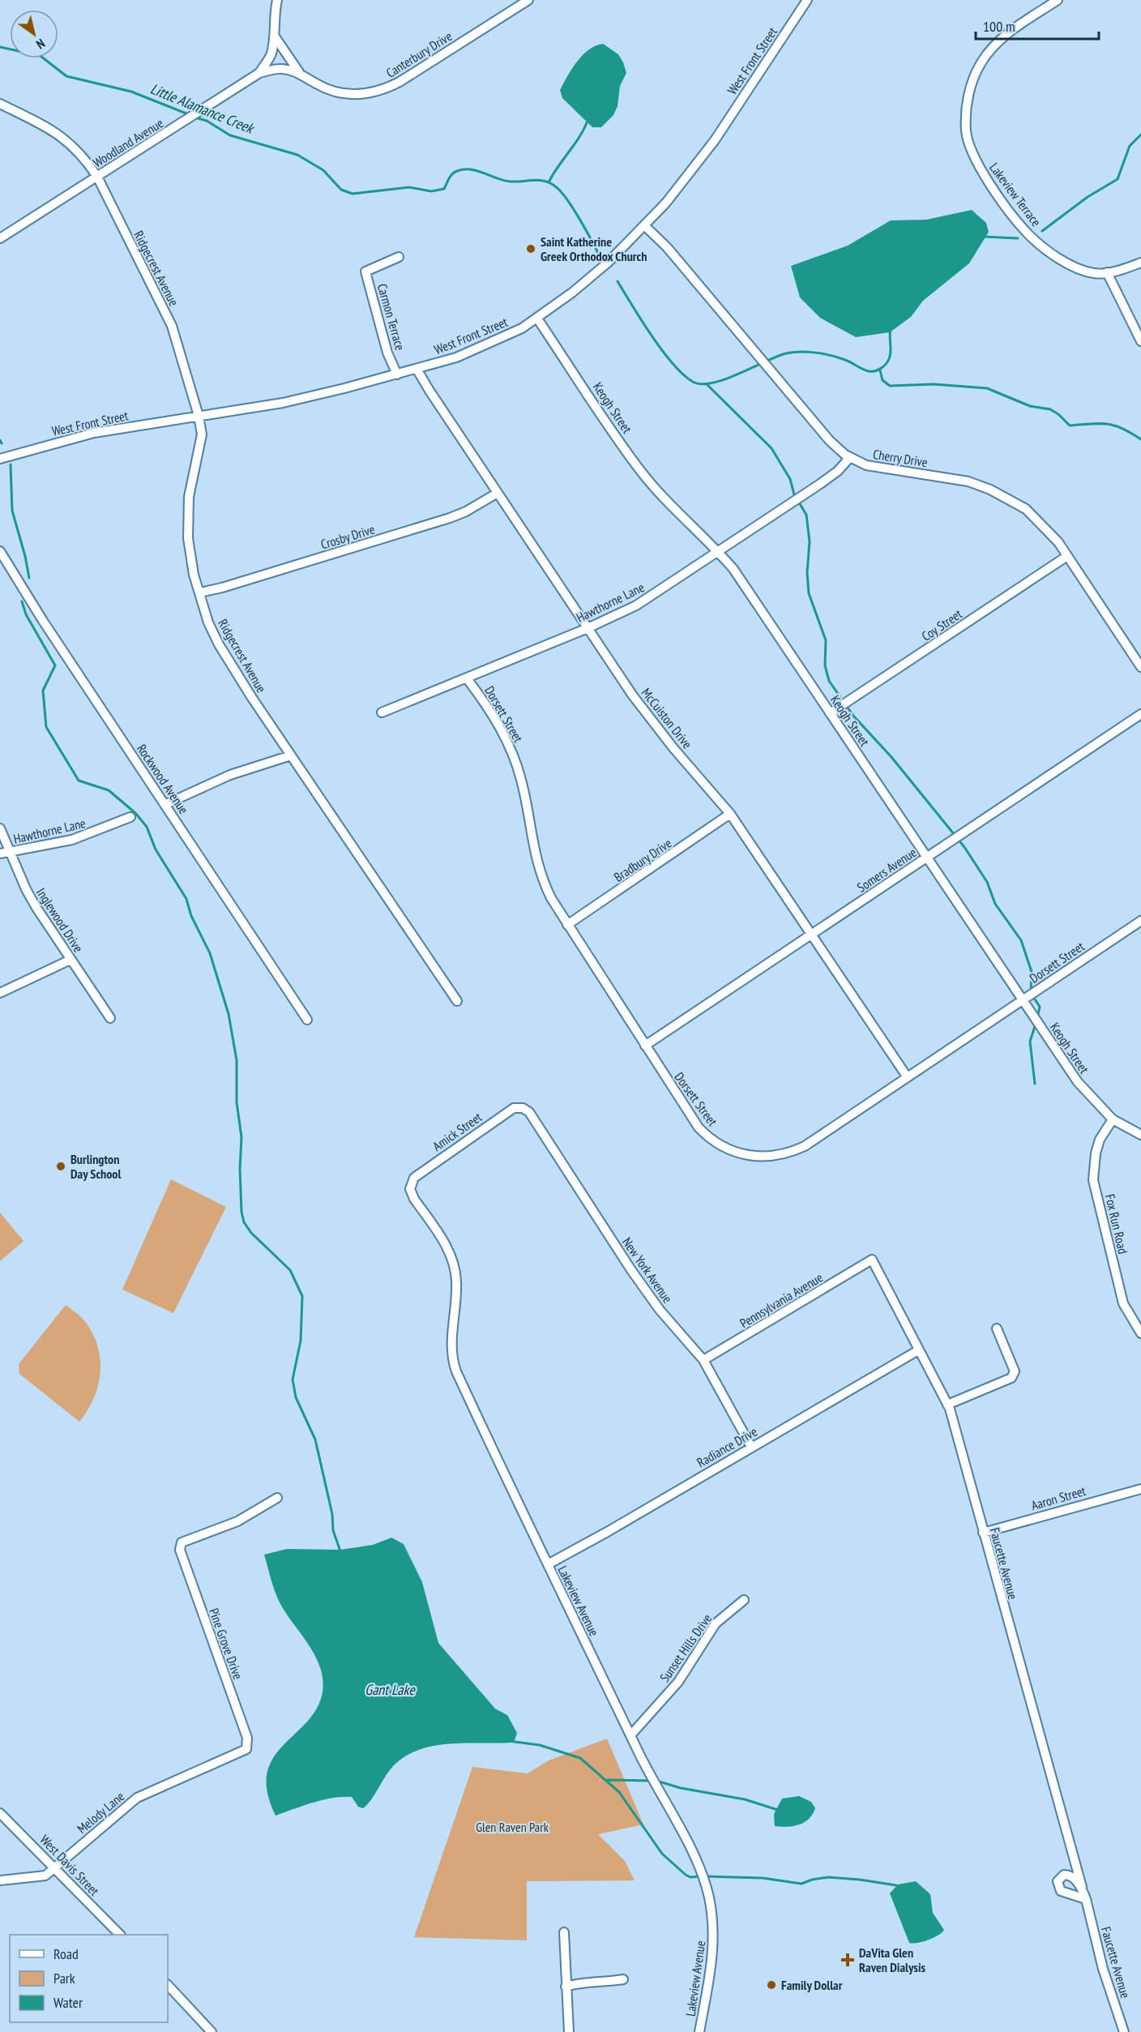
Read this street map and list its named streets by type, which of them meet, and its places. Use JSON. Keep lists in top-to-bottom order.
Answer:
{
  "streets": {
    "street": [
      "Canterbury Drive",
      "West Front Street",
      "Woodland Avenue",
      "Lakeview Terrace",
      "Ridgecrest Avenue",
      "Carmon Terrace",
      "Keogh Street",
      "Cherry Drive",
      "Crosby Drive",
      "Hawthorne Lane",
      "Coy Street",
      "Dorsett Street",
      "McCuiston Drive",
      "Rockwood Avenue",
      "Bradbury Drive",
      "Somers Avenue",
      "Inglewood Drive",
      "Amick Street",
      "Fox Run Road",
      "New York Avenue",
      "Pennsylvania Avenue",
      "Radiance Drive",
      "Aaron Street",
      "Faucette Avenue",
      "Lakeview Avenue",
      "Pine Grove Drive",
      "Sunset Hills Drive",
      "Melody Lane",
      "West Davis Street"
    ]
  },
  "crossings": [
    ["Canterbury Drive", "Woodland Avenue"],
    ["West Front Street", "Ridgecrest Avenue"],
    ["West Front Street", "Carmon Terrace"],
    ["West Front Street", "Keogh Street"],
    ["West Front Street", "Cherry Drive"],
    ["West Front Street", "McCuiston Drive"],
    ["Woodland Avenue", "Ridgecrest Avenue"],
    ["Ridgecrest Avenue", "Crosby Drive"],
    ["Keogh Street", "Hawthorne Lane"],
    ["Keogh Street", "Coy Street"],
    ["Keogh Street", "Dorsett Street"],
    ["Keogh Street", "Somers Avenue"],
    ["Keogh Street", "Fox Run Road"],
    ["Cherry Drive", "Hawthorne Lane"],
    ["Cherry Drive", "Coy Street"],
    ["Crosby Drive", "McCuiston Drive"],
    ["Hawthorne Lane", "Dorsett Street"],
    ["Hawthorne Lane", "McCuiston Drive"],
    ["Hawthorne Lane", "Inglewood Drive"],
    ["Dorsett Street", "McCuiston Drive"],
    ["Dorsett Street", "Bradbury Drive"],
    ["Dorsett Street", "Somers Avenue"],
    ["McCuiston Drive", "Bradbury Drive"],
    ["McCuiston Drive", "Somers Avenue"],
    ["Amick Street", "New York Avenue"],
    ["Amick Street", "Lakeview Avenue"],
    ["New York Avenue", "Pennsylvania Avenue"],
    ["New York Avenue", "Radiance Drive"],
    ["Pennsylvania Avenue", "Faucette Avenue"],
    ["Radiance Drive", "Faucette Avenue"],
    ["Radiance Drive", "Lakeview Avenue"],
    ["Aaron Street", "Faucette Avenue"],
    ["Lakeview Avenue", "Sunset Hills Drive"],
    ["Pine Grove Drive", "Melody Lane"],
    ["Melody Lane", "West Davis Street"]
  ],
  "water": ["Little Alamance Creek", "Gant Lake"],
  "parks": ["Glen Raven Park"],
  "places": {
    "other": ["Saint Katherine Greek Orthodox Church", "Burlington Day School", "Family Dollar"],
    "health": ["DaVita Glen Raven Dialysis"]
  },
  "legend": ["Road", "Park", "Water"],
  "scale_bar": "100 m",
  "north": "bottom right"
}
